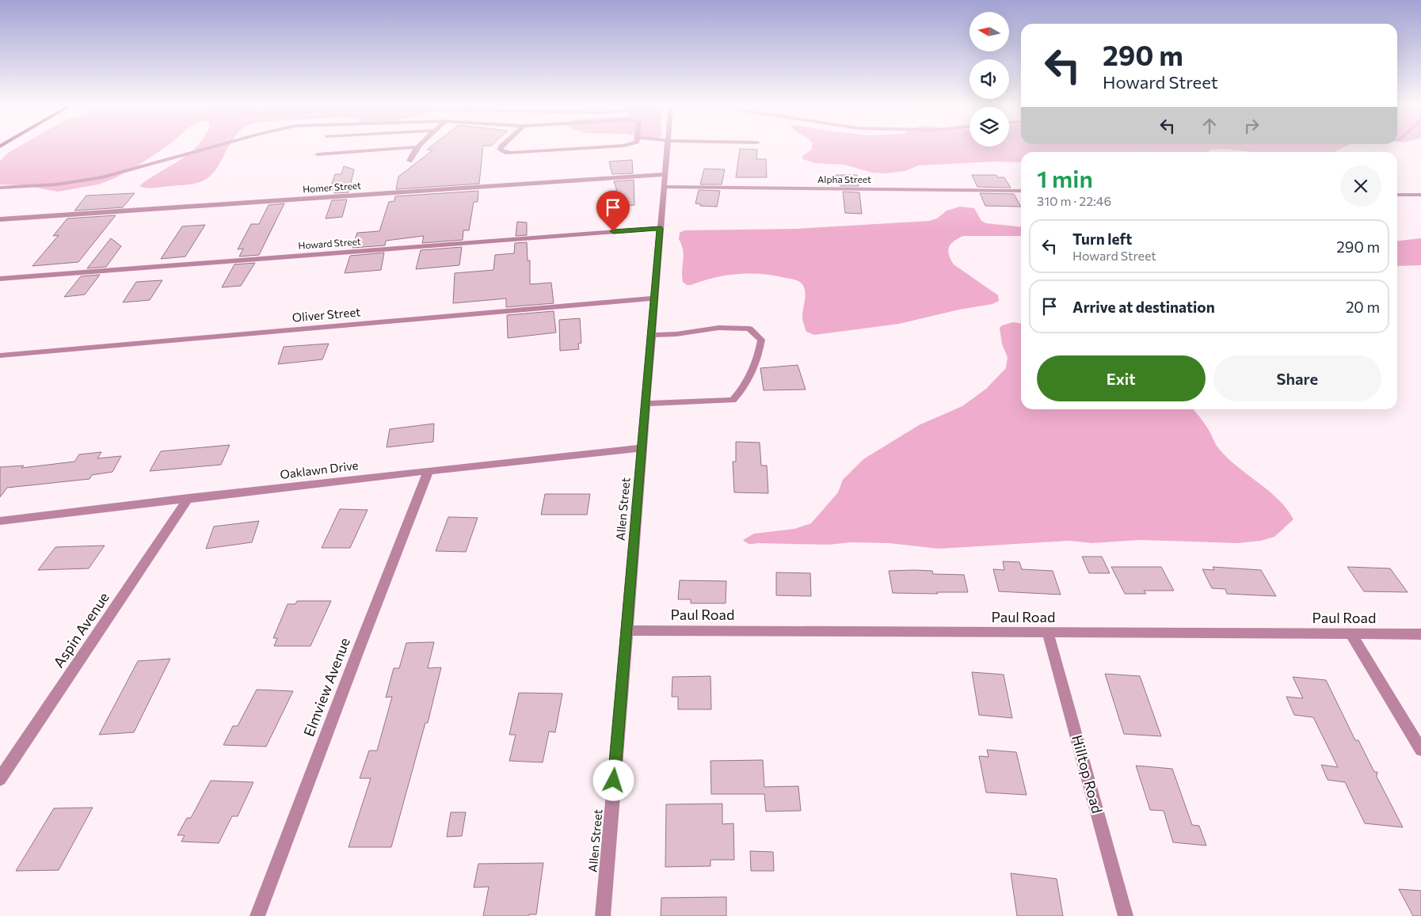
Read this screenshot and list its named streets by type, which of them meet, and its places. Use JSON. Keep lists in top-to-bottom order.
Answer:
{
  "streets": {
    "street": [
      "Alpha Street",
      "Homer Street",
      "Howard Street",
      "Oliver Street",
      "Oaklawn Drive",
      "Allen Street",
      "Paul Road",
      "Aspin Avenue",
      "Elmview Avenue",
      "Hilltop Road"
    ]
  },
  "crossings": [
    ["Alpha Street", "Allen Street"],
    ["Homer Street", "Allen Street"],
    ["Howard Street", "Allen Street"],
    ["Oliver Street", "Allen Street"],
    ["Oaklawn Drive", "Allen Street"],
    ["Oaklawn Drive", "Aspin Avenue"],
    ["Oaklawn Drive", "Elmview Avenue"],
    ["Allen Street", "Paul Road"],
    ["Paul Road", "Hilltop Road"]
  ],
  "north": "left",
  "page": {
    "turn": ["290 m", "Howard Street"],
    "heading": ["1 min", "310 m · 22:46"],
    "list": [
      {
        "name": "Turn left",
        "note": "Howard Street",
        "value": "290 m"
      },
      {
        "name": "Arrive at destination",
        "value": "20 m"
      }
    ],
    "buttons": ["Exit", "Share"]
  }
}
